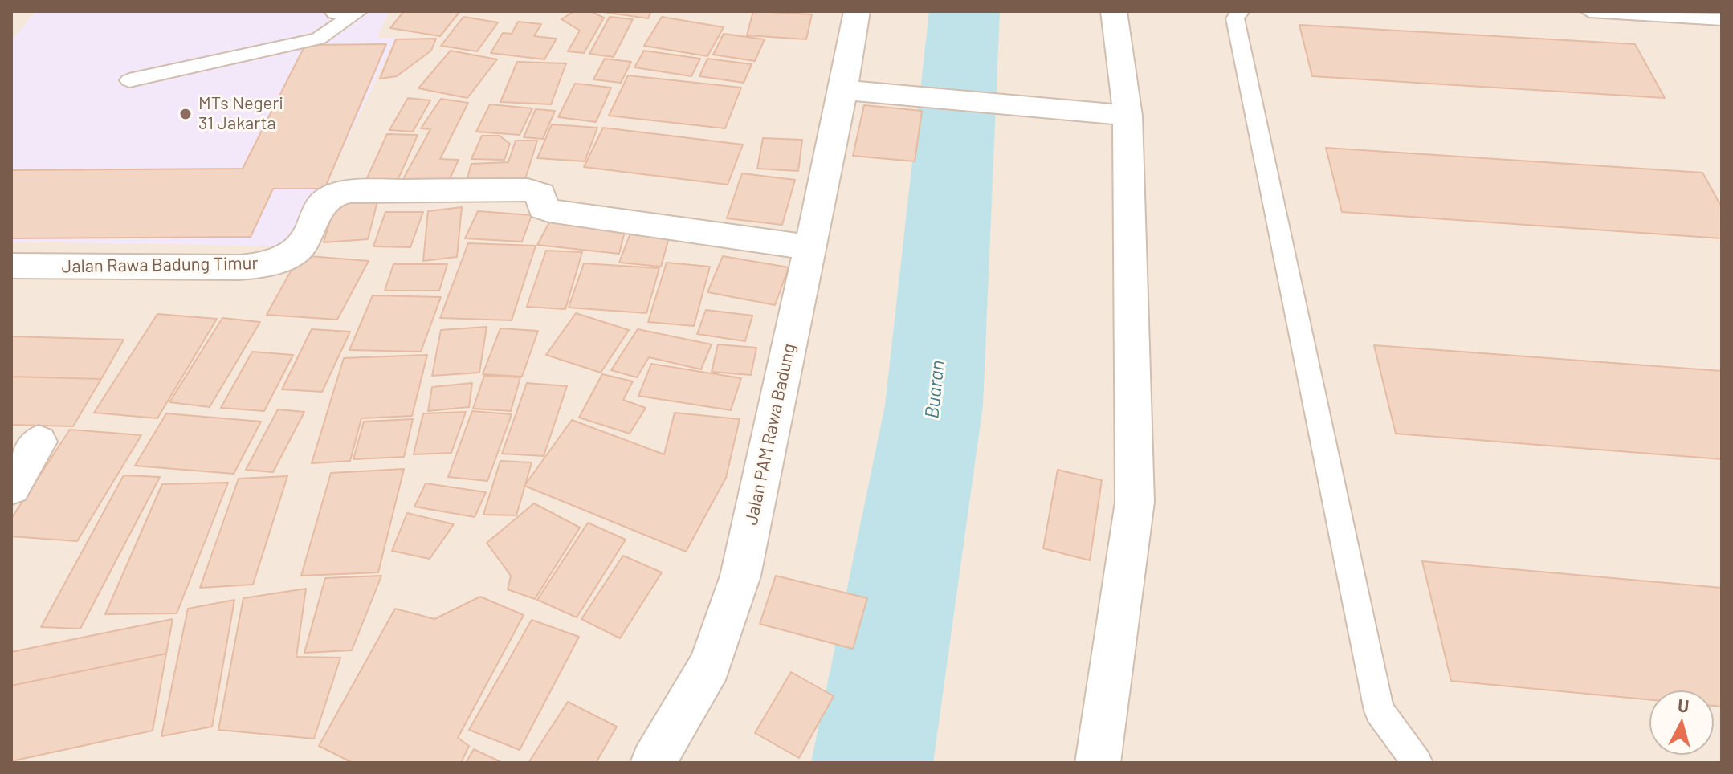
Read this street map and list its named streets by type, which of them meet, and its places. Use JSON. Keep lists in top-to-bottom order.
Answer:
{
  "streets": {
    "street": ["Jalan Rawa Badung Timur", "Jalan PAM Rawa Badung"]
  },
  "crossings": [
    ["Jalan Rawa Badung Timur", "Jalan PAM Rawa Badung"]
  ],
  "water": ["Buaran"],
  "places": ["MTs Negeri 31 Jakarta"],
  "north": "top"
}
